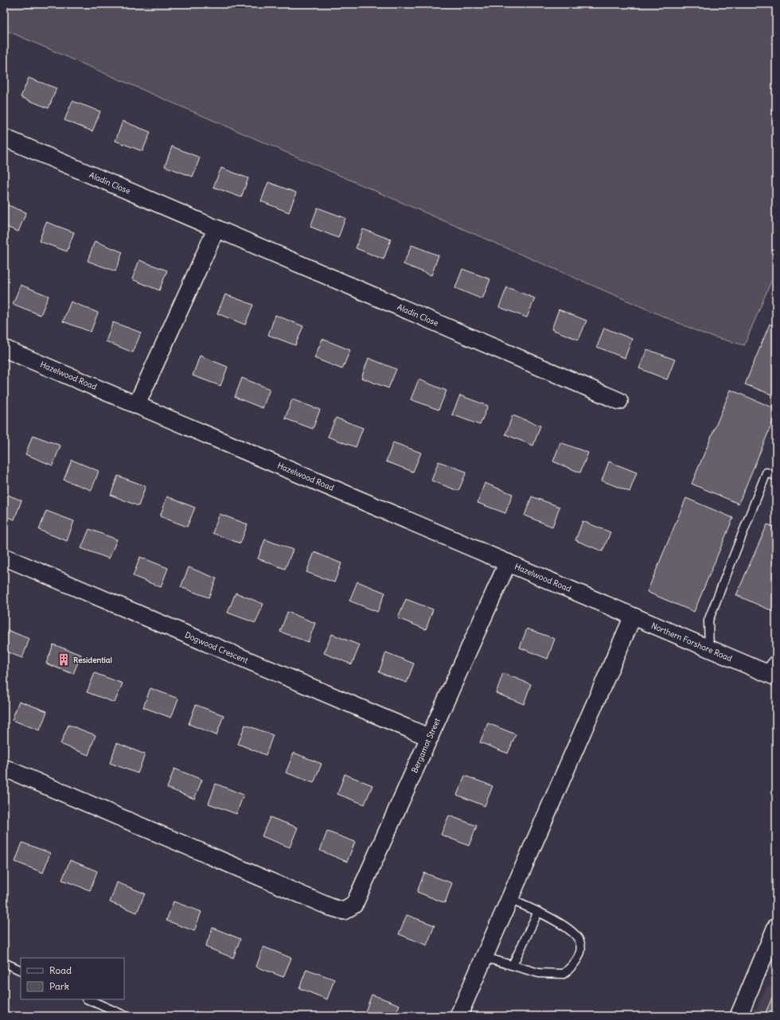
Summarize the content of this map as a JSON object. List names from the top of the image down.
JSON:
{
  "streets": {
    "street": [
      "Aladin Close",
      "Hazelwood Road",
      "Northern Forshore Road",
      "Dogwood Crescent",
      "Bergamot Street"
    ]
  },
  "crossings": [
    ["Hazelwood Road", "Northern Forshore Road"],
    ["Hazelwood Road", "Bergamot Street"],
    ["Dogwood Crescent", "Bergamot Street"]
  ],
  "places": {
    "building": ["Residential"]
  },
  "legend": ["Road", "Park"]
}
